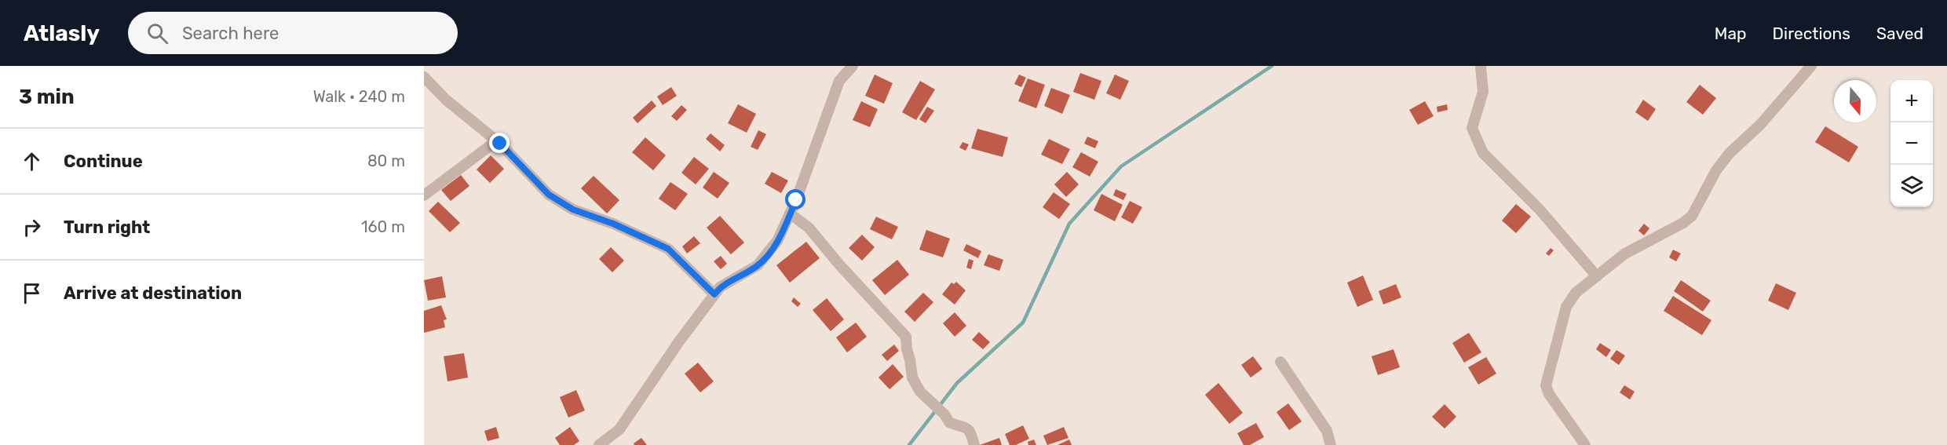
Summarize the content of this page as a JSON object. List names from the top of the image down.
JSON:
{
  "north": "bottom",
  "page": {
    "header": "Atlasly",
    "search": "Search here",
    "nav": ["Map", "Directions", "Saved"],
    "heading": ["3 min", "Walk · 240 m"],
    "map_buttons": ["+", "−"],
    "list": [
      ["Continue", "80 m"],
      ["Turn right", "160 m"],
      "Arrive at destination"
    ]
  }
}
